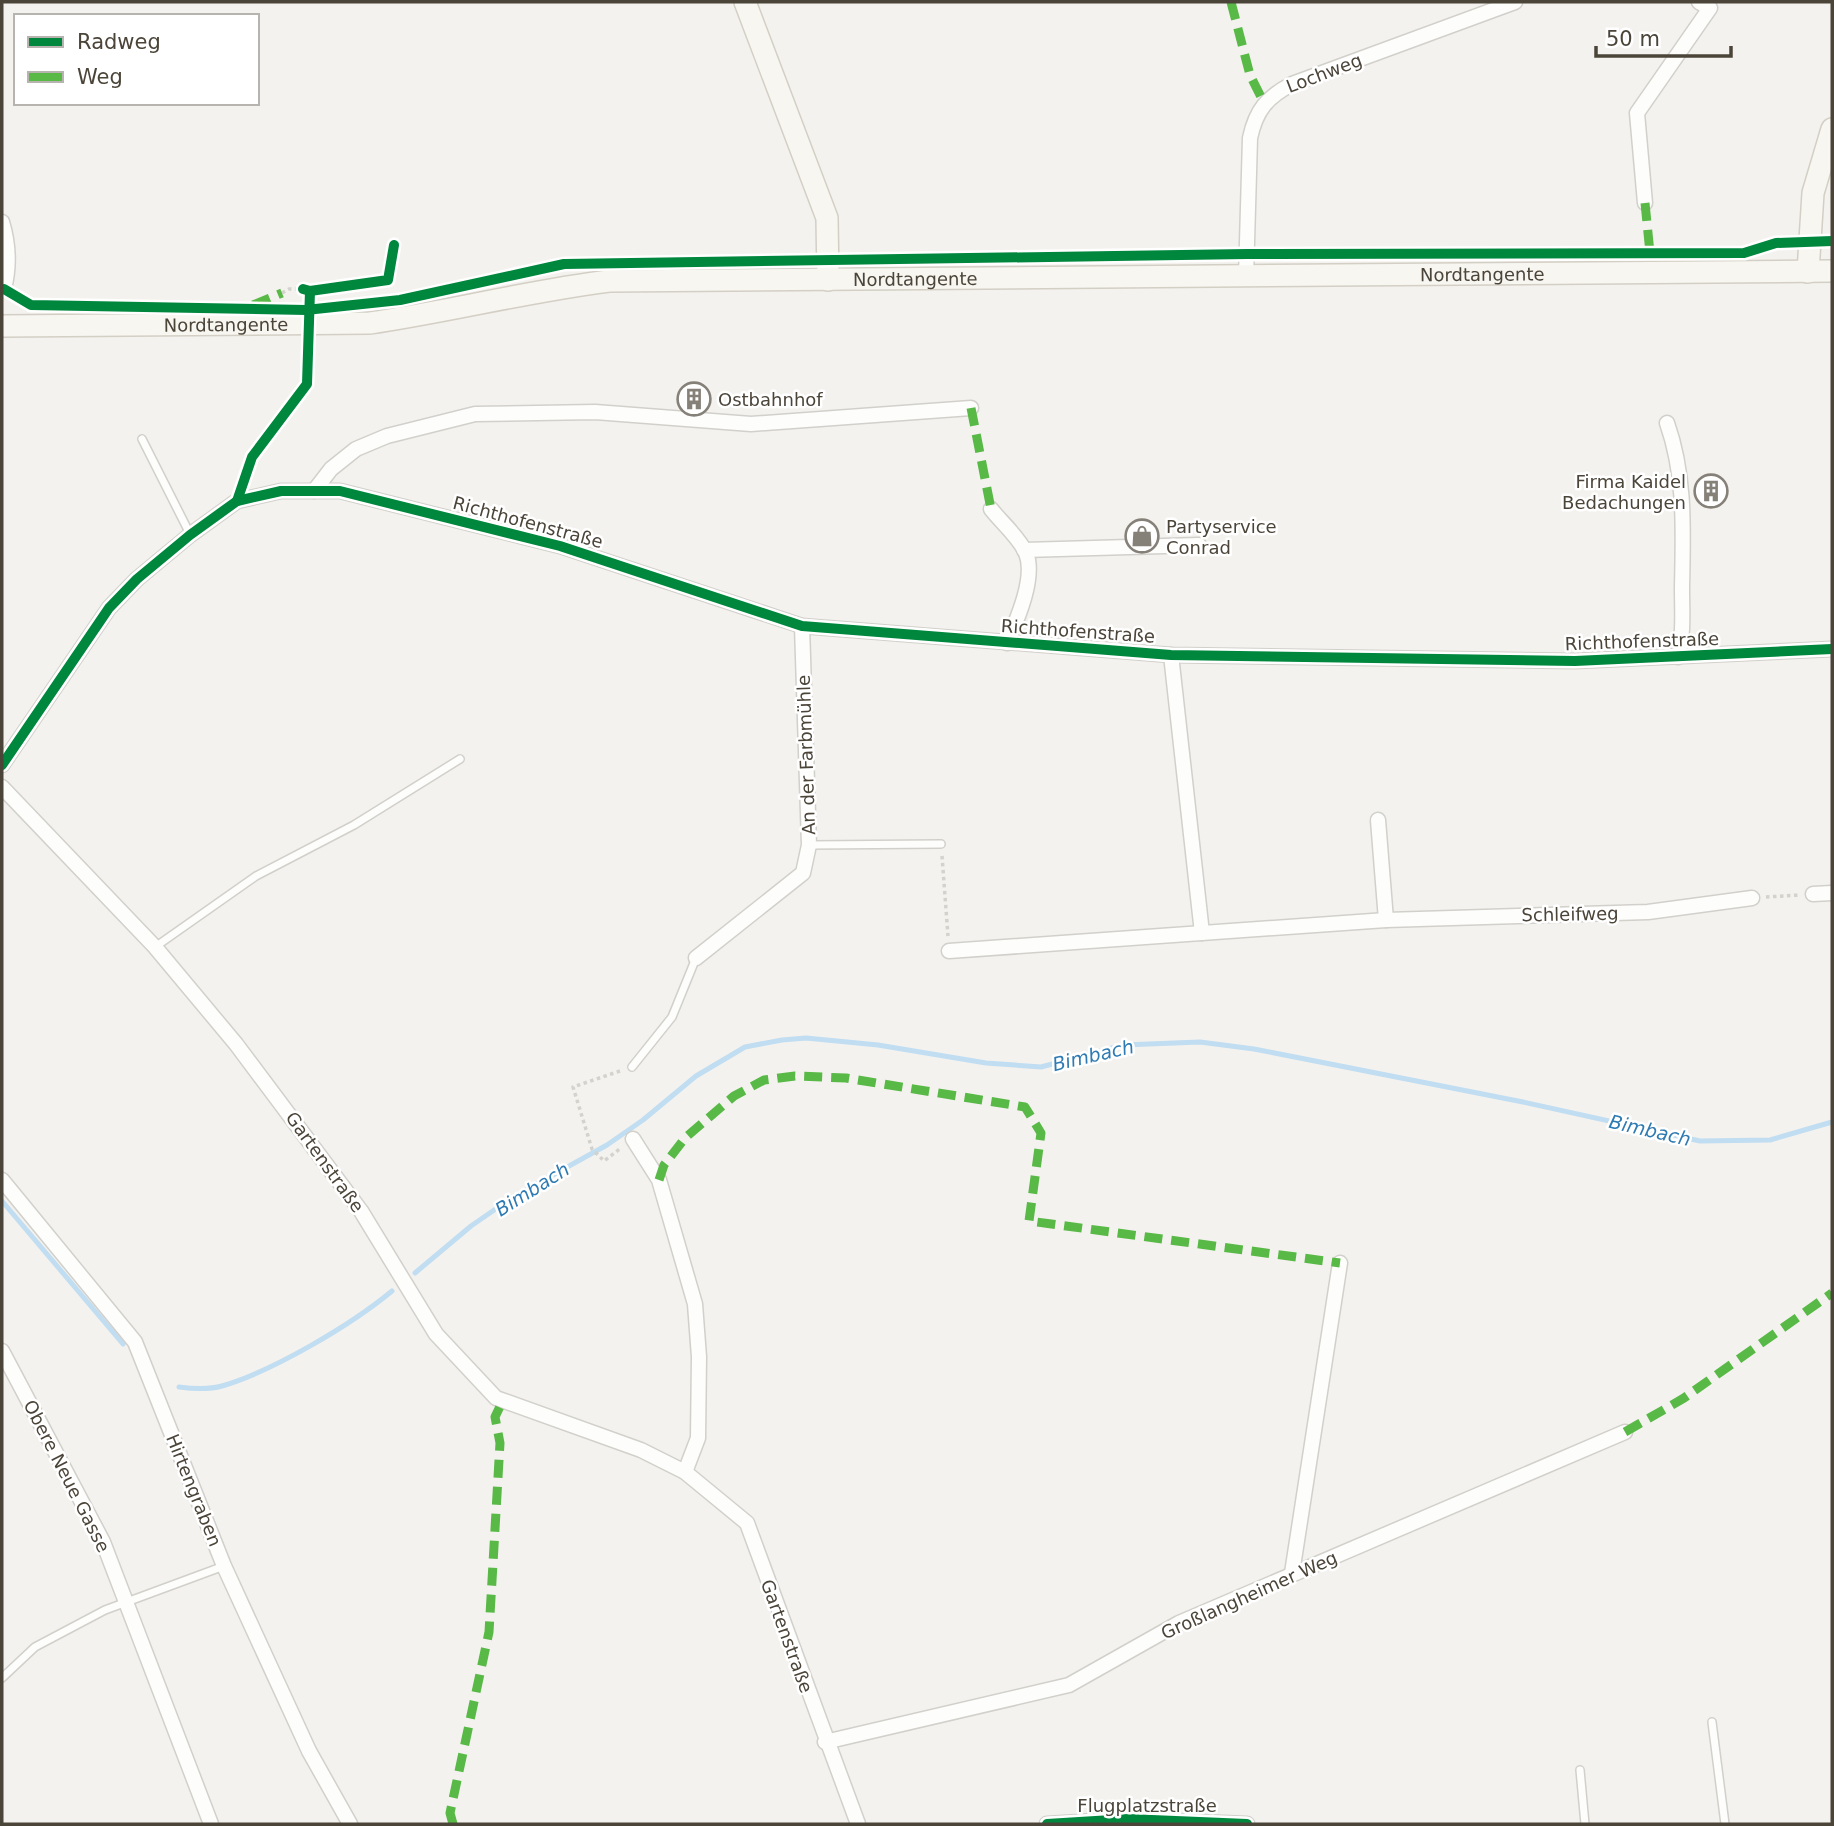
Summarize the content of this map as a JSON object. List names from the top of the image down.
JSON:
{
  "streets": {
    "main road": ["Nordtangente"],
    "street": [
      "Lochweg",
      "Richthofenstraße",
      "An der Farbmühle",
      "Schleifweg",
      "Gartenstraße",
      "Obere Neue Gasse",
      "Hirtengraben",
      "Großlangheimer Weg",
      "Flugplatzstraße"
    ]
  },
  "crossings": [
    ["Lochweg", "Nordtangente"],
    ["Richthofenstraße", "An der Farbmühle"],
    ["Gartenstraße", "Großlangheimer Weg"]
  ],
  "water": ["Bimbach"],
  "places": {
    "building": ["Ostbahnhof", "Firma Kaidel Bedachungen"],
    "shop": ["Partyservice Conrad"]
  },
  "legend": ["Radweg", "Weg"],
  "scale_bar": "50 m"
}
